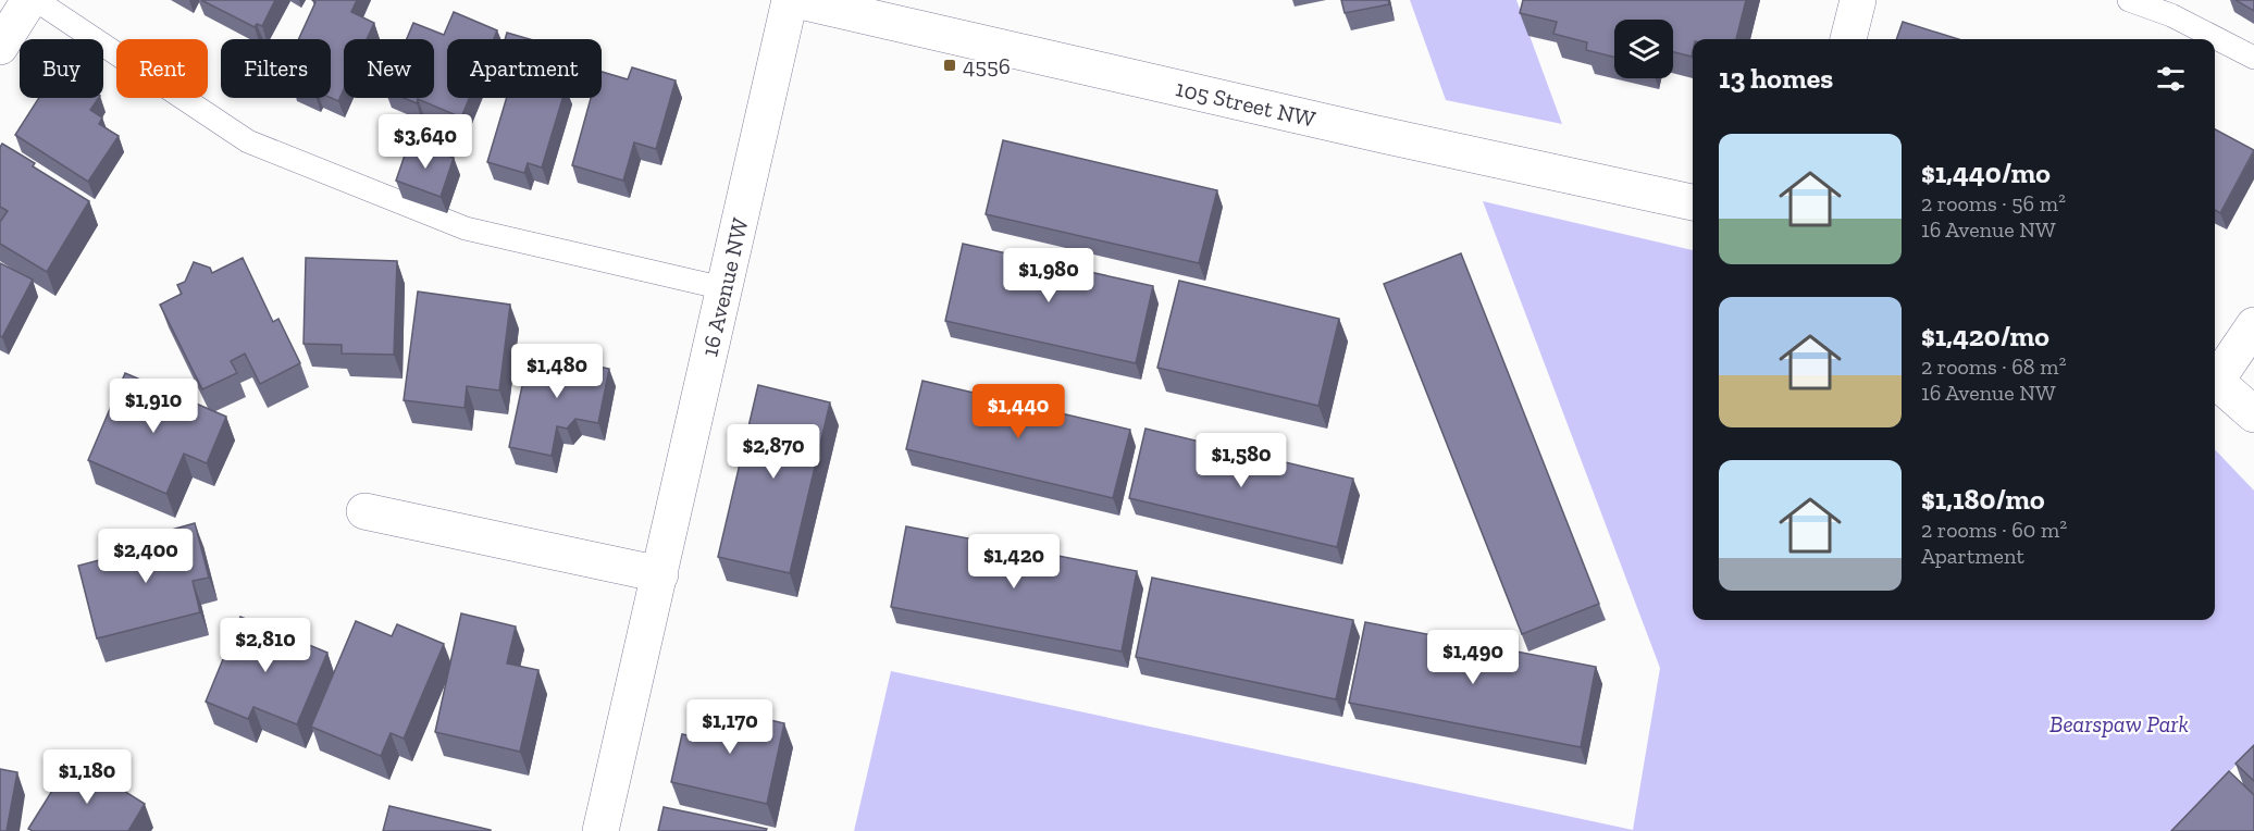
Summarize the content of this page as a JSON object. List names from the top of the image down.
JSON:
{
  "streets": {
    "street": ["105 Street NW", "16 Avenue NW"]
  },
  "parks": ["Bearspaw Park"],
  "places": {
    "transit": ["4556"]
  },
  "page": {
    "chip": [
      "Buy",
      "Rent",
      "Filters",
      "New",
      "Apartment"
    ],
    "heading": "13 homes",
    "price": [
      "$3,640",
      "$1,980",
      "$1,480",
      "$1,910",
      "$1,440",
      "$2,870",
      "$1,580",
      "$2,400",
      "$1,420",
      "$2,810",
      "$1,490",
      "$1,170",
      "$1,180"
    ],
    "list": [
      {
        "name": "$1,440/mo",
        "note": "2 rooms · 56 m² · 16 Avenue NW"
      },
      {
        "name": "$1,420/mo",
        "note": "2 rooms · 68 m² · 16 Avenue NW"
      },
      {
        "name": "$1,180/mo",
        "note": "2 rooms · 60 m² · Apartment"
      }
    ]
  }
}
